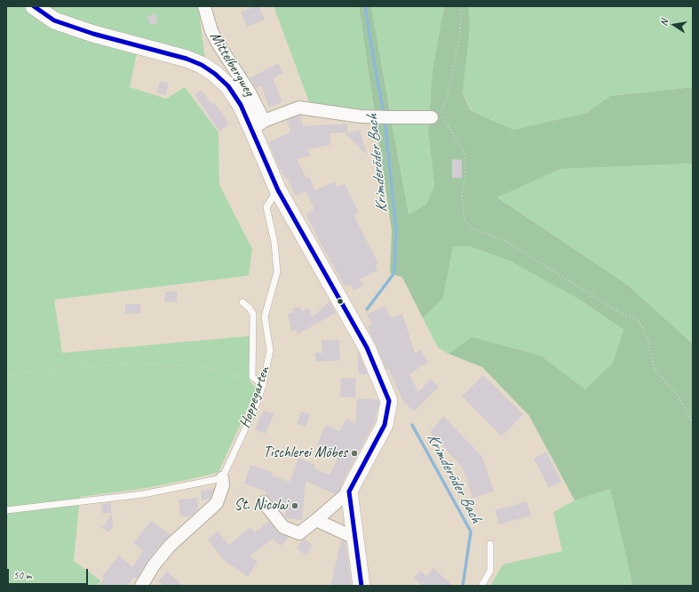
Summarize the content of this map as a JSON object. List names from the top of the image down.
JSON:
{
  "streets": {
    "street": ["Mittelbergweg", "Hoppegarten"]
  },
  "water": ["Krimderöder Bach"],
  "places": ["Tischlerei Möbes", "St. Nicolai"],
  "scale_bar": "50 m",
  "north": "left"
}
